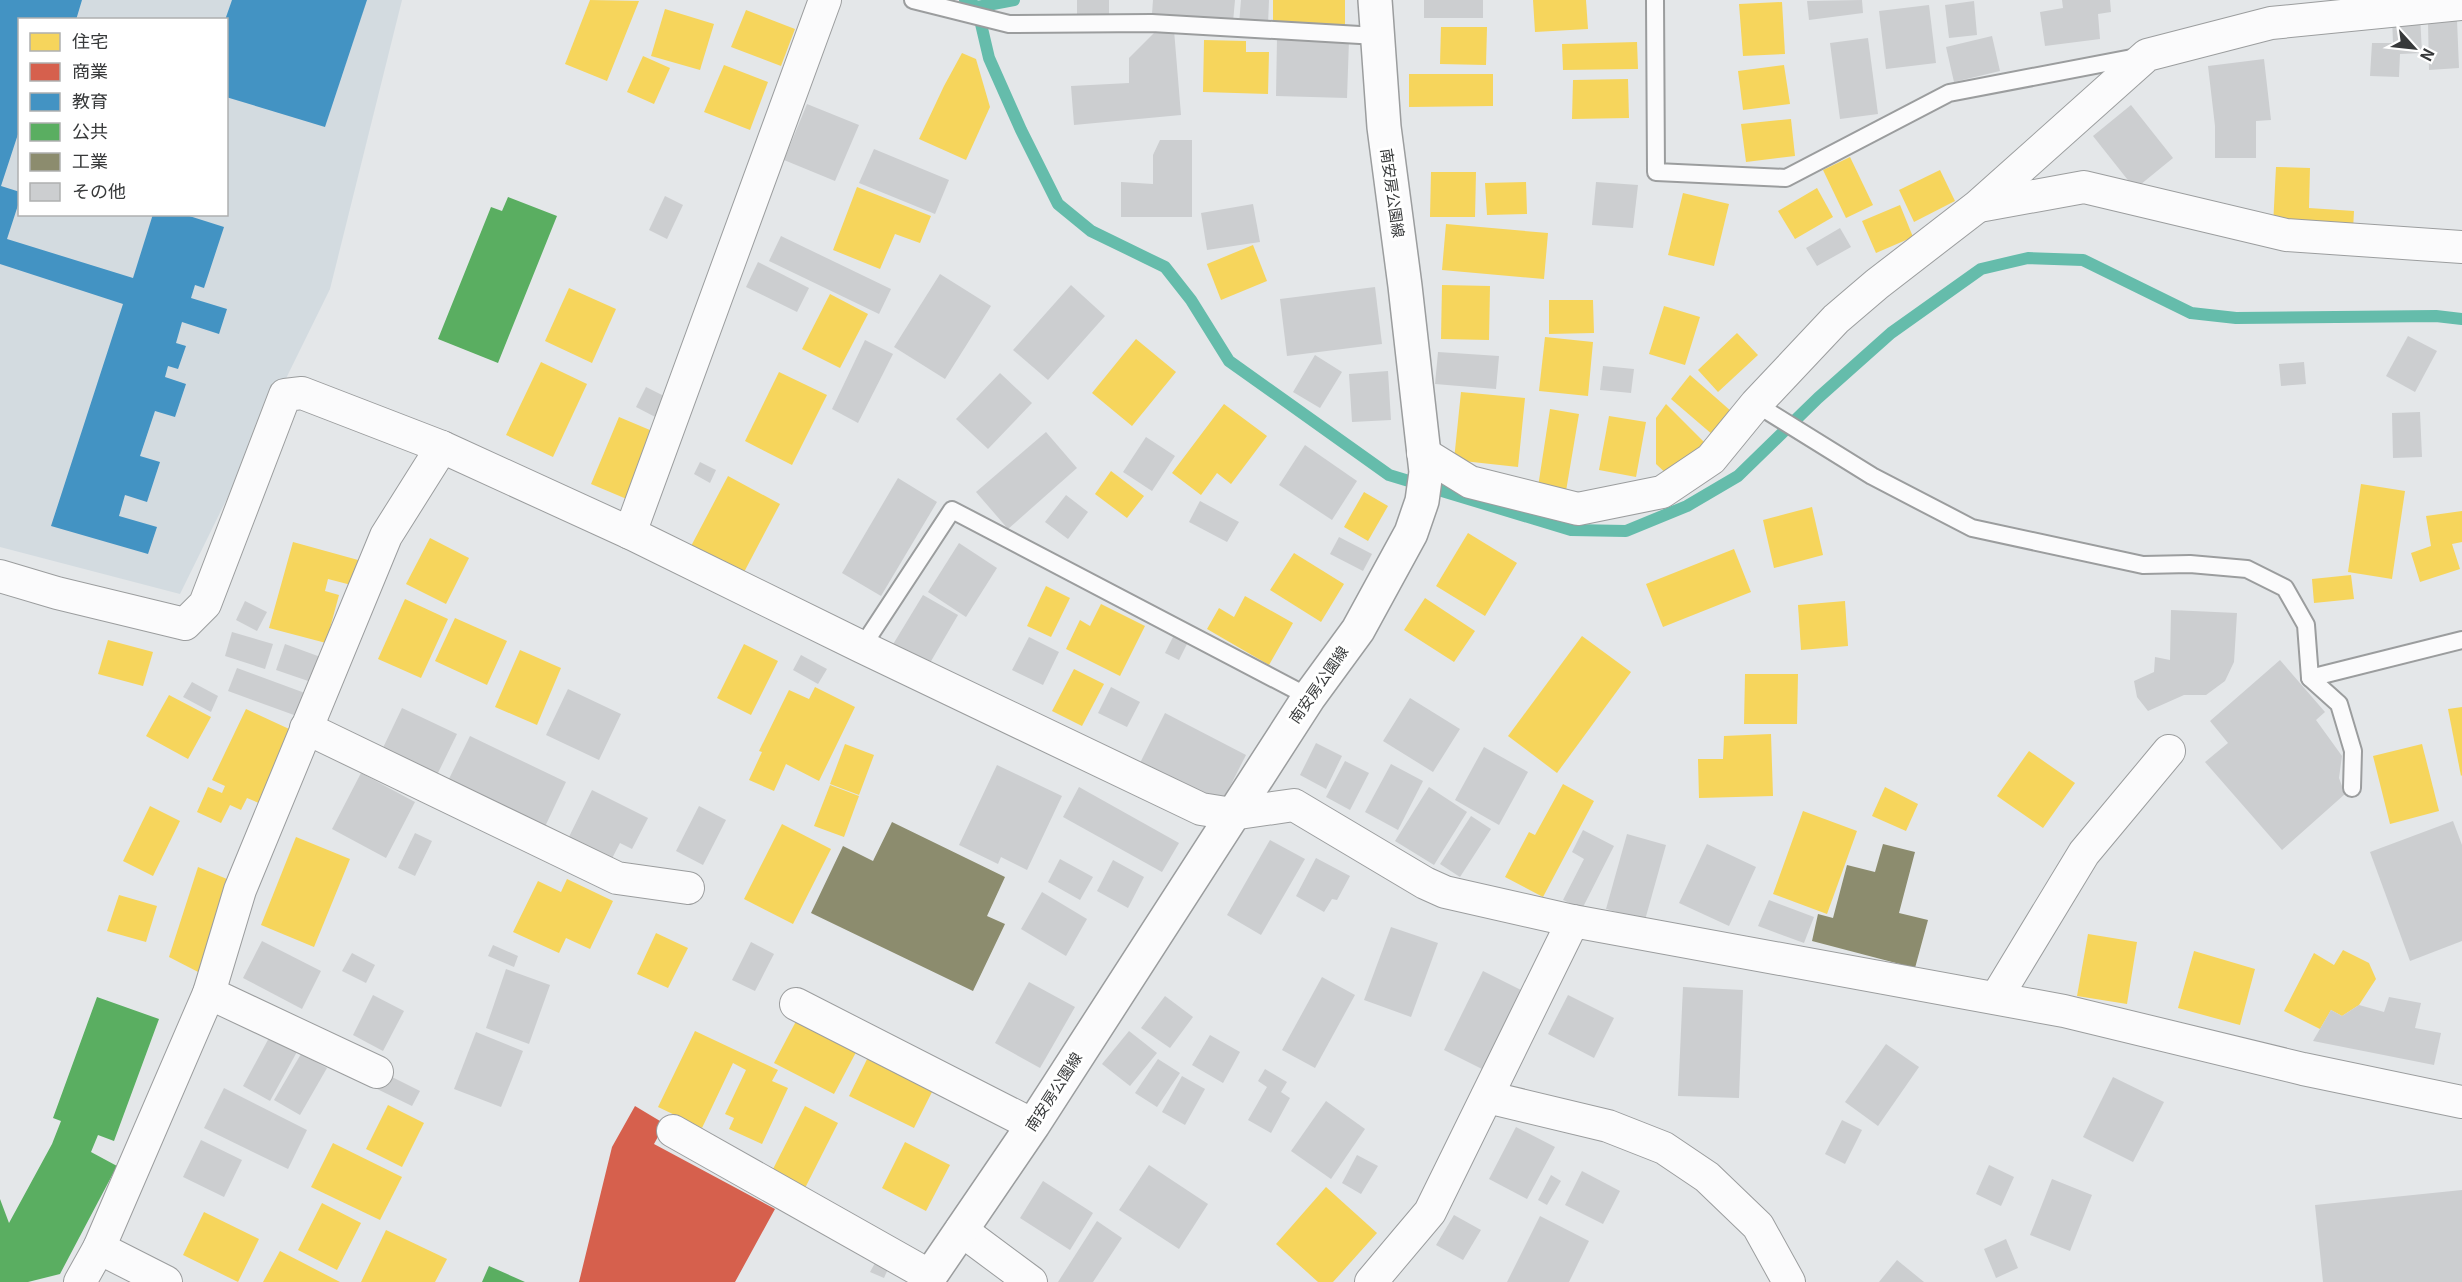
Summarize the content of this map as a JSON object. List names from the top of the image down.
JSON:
{
  "streets": {
    "main road": ["南安房公園線"]
  },
  "legend": [
    "住宅",
    "商業",
    "教育",
    "公共",
    "工業",
    "その他"
  ],
  "north": "bottom right"
}
